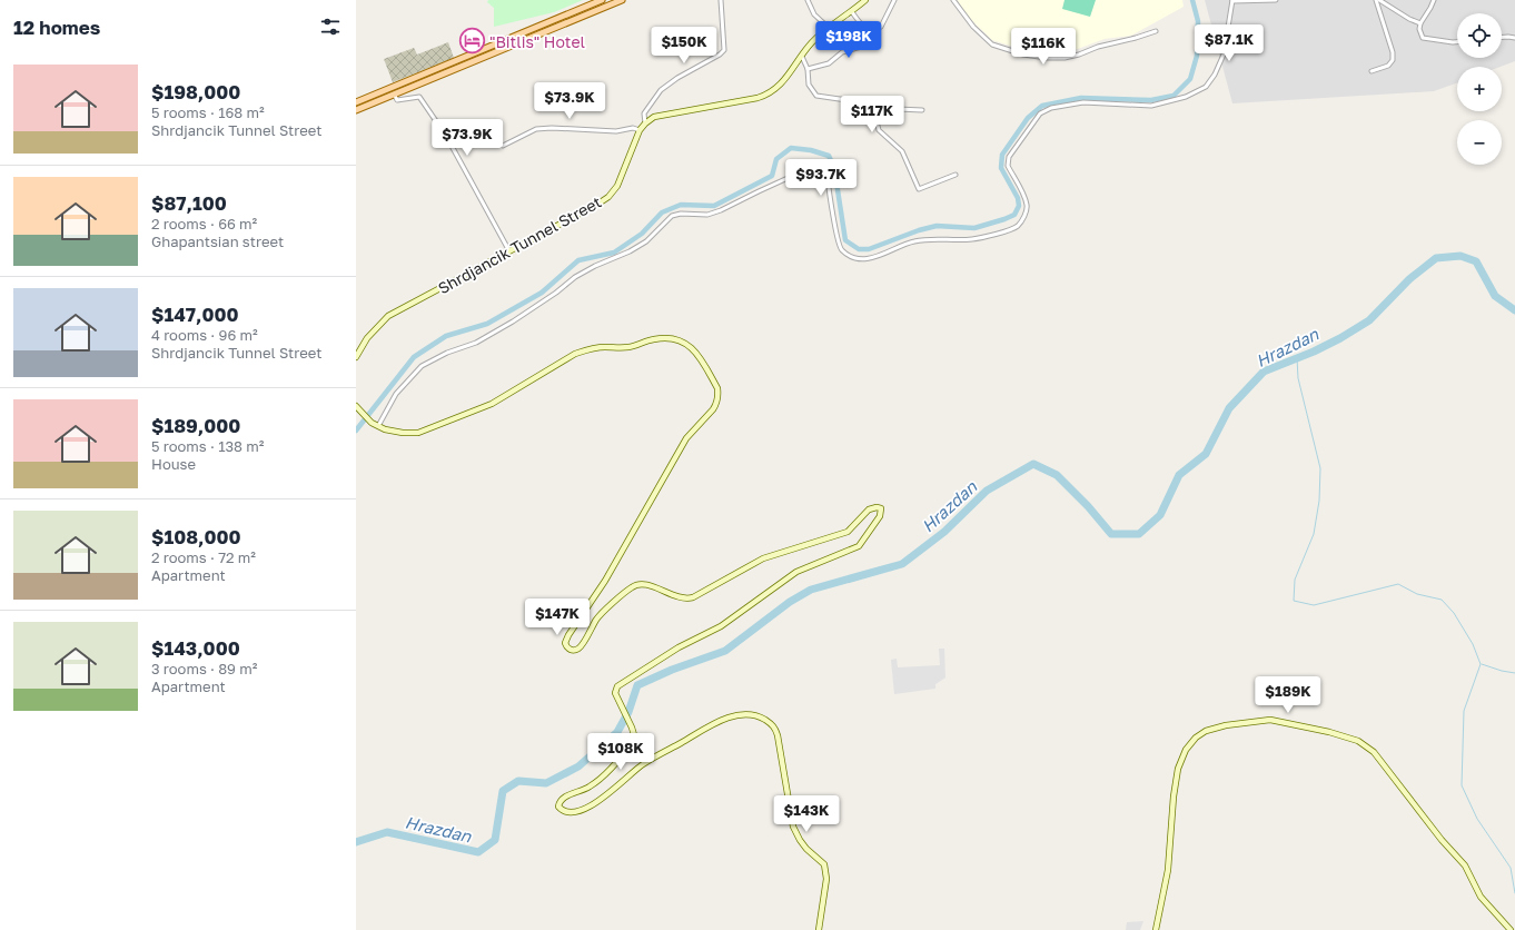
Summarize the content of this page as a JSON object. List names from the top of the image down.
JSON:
{
  "streets": {
    "street": ["Shrdjancik Tunnel Street"]
  },
  "water": ["Hrazdan"],
  "places": {
    "hotel": ["\"Bitlis\" Hotel"]
  },
  "page": {
    "heading": "12 homes",
    "map_buttons": ["+", "−"],
    "price": [
      "$198K",
      "$87.1K",
      "$150K",
      "$116K",
      "$73.9K",
      "$117K",
      "$73.9K",
      "$93.7K",
      "$147K",
      "$189K",
      "$108K",
      "$143K"
    ],
    "list": [
      {
        "name": "$198,000",
        "note": "5 rooms · 168 m² · Shrdjancik Tunnel Street"
      },
      {
        "name": "$87,100",
        "note": "2 rooms · 66 m² · Ghapantsian street"
      },
      {
        "name": "$147,000",
        "note": "4 rooms · 96 m² · Shrdjancik Tunnel Street"
      },
      {
        "name": "$189,000",
        "note": "5 rooms · 138 m² · House"
      },
      {
        "name": "$108,000",
        "note": "2 rooms · 72 m² · Apartment"
      },
      {
        "name": "$143,000",
        "note": "3 rooms · 89 m² · Apartment"
      }
    ]
  }
}
